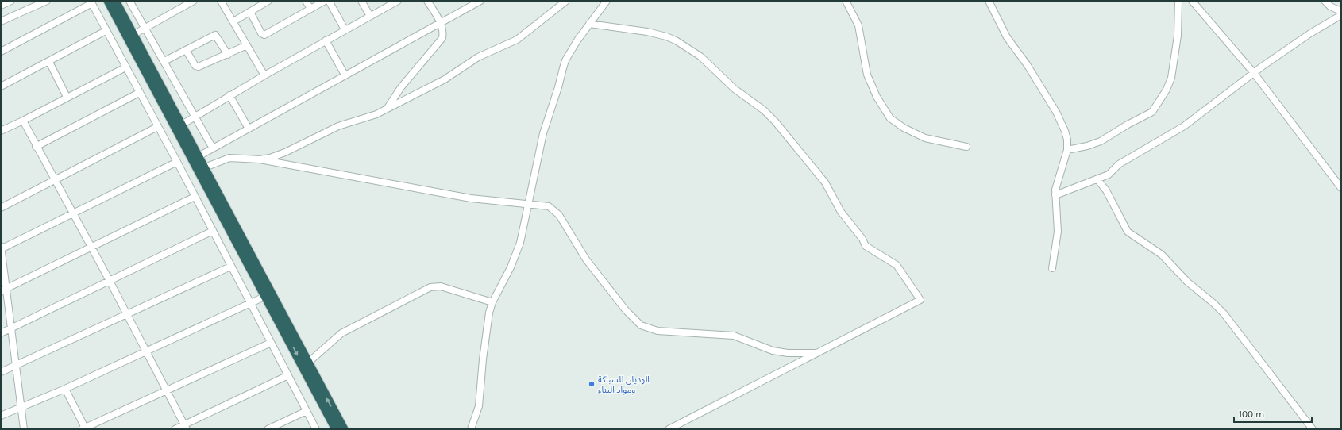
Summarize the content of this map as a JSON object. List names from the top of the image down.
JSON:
{
  "places": ["الوديان للسباكة ومواد البناء"],
  "scale_bar": "100 m"
}
